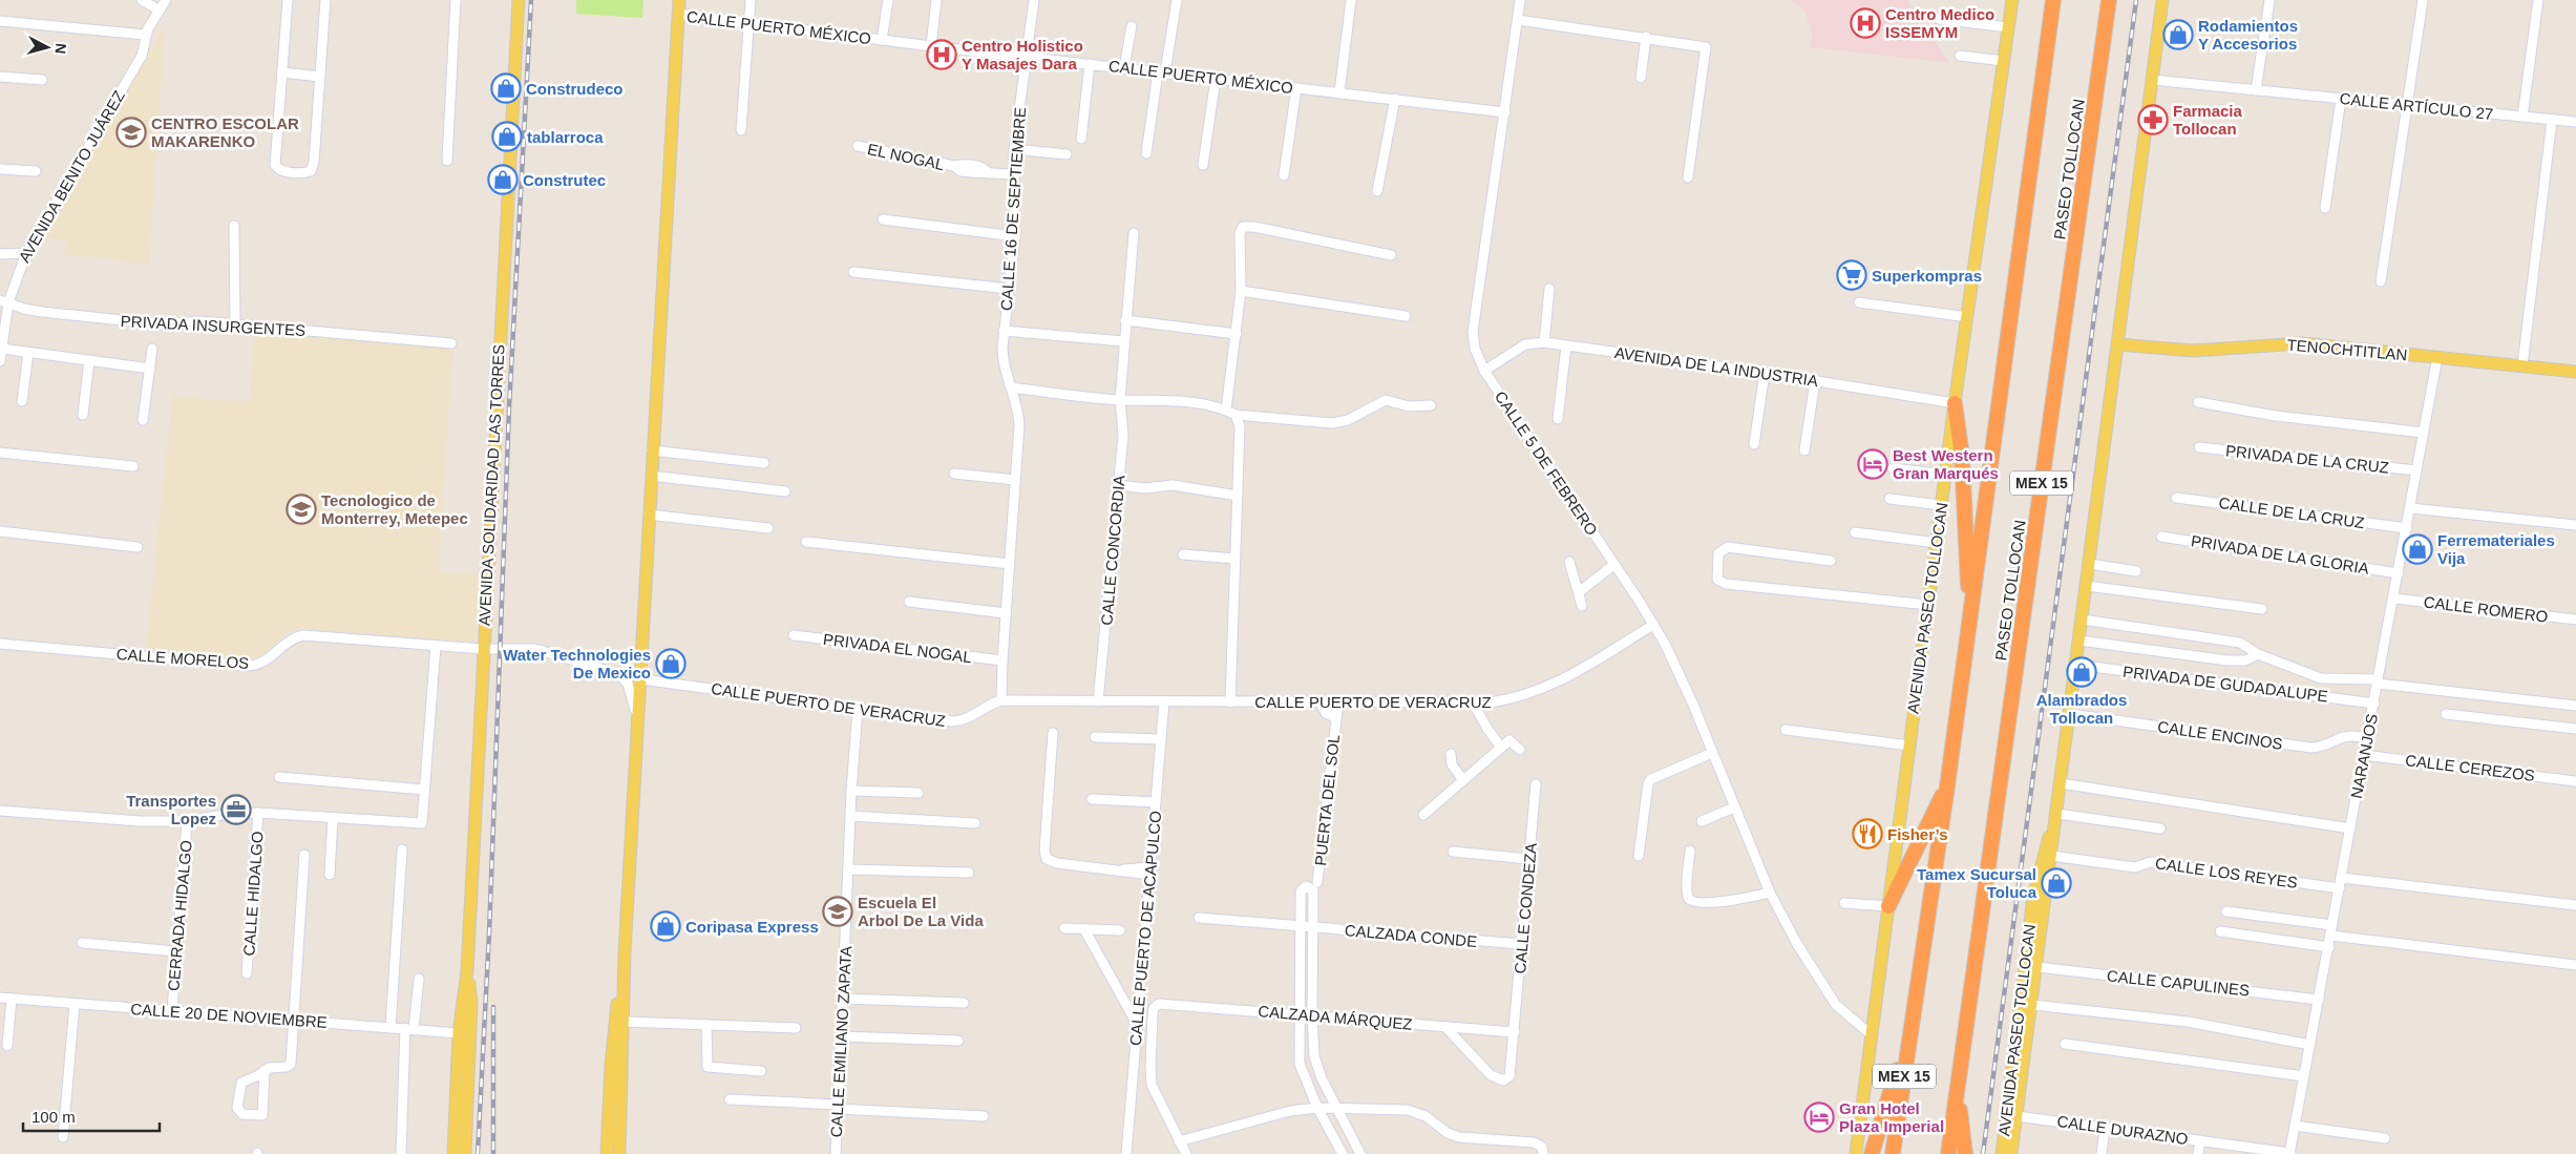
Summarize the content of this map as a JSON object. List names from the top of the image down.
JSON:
{
  "streets": {
    "highway": ["PASEO TOLLOCAN", "MEX 15"],
    "main road": ["TENOCHTITLAN", "AVENIDA SOLIDARIDAD LAS TORRES", "AVENIDA PASEO TOLLOCAN"],
    "street": [
      "CALLE PUERTO MÉXICO",
      "CALLE ARTÍCULO 27",
      "EL NOGAL",
      "AVENIDA BENITO JUÁREZ",
      "CALLE 16 DE SEPTIEMBRE",
      "PRIVADA INSURGENTES",
      "AVENIDA DE LA INDUSTRIA",
      "PRIVADA DE LA CRUZ",
      "CALLE 5 DE FEBRERO",
      "CALLE DE LA CRUZ",
      "CALLE CONCORDIA",
      "PRIVADA DE LA GLORIA",
      "CALLE ROMERO",
      "PRIVADA EL NOGAL",
      "CALLE MORELOS",
      "PRIVADA DE GUDADALUPE",
      "CALLE PUERTO DE VERACRUZ",
      "CALLE ENCINOS",
      "NARANJOS",
      "CALLE CEREZOS",
      "PUERTA DEL SOL",
      "CALLE LOS REYES",
      "CALLE HIDALGO",
      "CALLE CONDEZA",
      "CERRADA HIDALGO",
      "CALLE PUERTO DE ACAPULCO",
      "CALZADA CONDE",
      "CALLE CAPULINES",
      "CALLE 20 DE NOVIEMBRE",
      "CALZADA MÁRQUEZ",
      "CALLE EMILIANO ZAPATA",
      "CALLE DURAZNO"
    ]
  },
  "crossings": [
    ["CALLE PUERTO MÉXICO", "CALLE 16 DE SEPTIEMBRE"],
    ["CALLE PUERTO MÉXICO", "CALLE 5 DE FEBRERO"],
    ["CALLE ARTÍCULO 27", "AVENIDA PASEO TOLLOCAN"],
    ["EL NOGAL", "CALLE 16 DE SEPTIEMBRE"],
    ["AVENIDA BENITO JUÁREZ", "PRIVADA INSURGENTES"],
    ["CALLE 16 DE SEPTIEMBRE", "PRIVADA EL NOGAL"],
    ["CALLE 16 DE SEPTIEMBRE", "CALLE PUERTO DE VERACRUZ"],
    ["TENOCHTITLAN", "AVENIDA PASEO TOLLOCAN"],
    ["TENOCHTITLAN", "NARANJOS"],
    ["AVENIDA DE LA INDUSTRIA", "CALLE 5 DE FEBRERO"],
    ["AVENIDA DE LA INDUSTRIA", "AVENIDA PASEO TOLLOCAN"],
    ["PRIVADA DE LA CRUZ", "NARANJOS"],
    ["CALLE 5 DE FEBRERO", "AVENIDA PASEO TOLLOCAN"],
    ["CALLE 5 DE FEBRERO", "CALLE PUERTO DE VERACRUZ"],
    ["AVENIDA SOLIDARIDAD LAS TORRES", "CALLE MORELOS"],
    ["AVENIDA SOLIDARIDAD LAS TORRES", "CALLE 20 DE NOVIEMBRE"],
    ["CALLE DE LA CRUZ", "NARANJOS"],
    ["CALLE CONCORDIA", "CALLE PUERTO DE VERACRUZ"],
    ["PRIVADA DE LA GLORIA", "NARANJOS"],
    ["AVENIDA PASEO TOLLOCAN", "PRIVADA DE GUDADALUPE"],
    ["AVENIDA PASEO TOLLOCAN", "CALLE ENCINOS"],
    ["AVENIDA PASEO TOLLOCAN", "CALLE LOS REYES"],
    ["AVENIDA PASEO TOLLOCAN", "CALLE CAPULINES"],
    ["AVENIDA PASEO TOLLOCAN", "CALLE DURAZNO"],
    ["CALLE ROMERO", "NARANJOS"],
    ["PRIVADA DE GUDADALUPE", "NARANJOS"],
    ["CALLE PUERTO DE VERACRUZ", "PUERTA DEL SOL"],
    ["CALLE PUERTO DE VERACRUZ", "CALLE PUERTO DE ACAPULCO"],
    ["CALLE PUERTO DE VERACRUZ", "CALLE EMILIANO ZAPATA"],
    ["CALLE ENCINOS", "NARANJOS"],
    ["NARANJOS", "CALLE CEREZOS"],
    ["NARANJOS", "CALLE LOS REYES"],
    ["NARANJOS", "CALLE CAPULINES"],
    ["NARANJOS", "CALLE DURAZNO"],
    ["CALLE CONDEZA", "CALZADA CONDE"],
    ["CALLE CONDEZA", "CALZADA MÁRQUEZ"],
    ["CERRADA HIDALGO", "CALLE 20 DE NOVIEMBRE"]
  ],
  "places": {
    "hospital": ["Centro Medico ISSEMYM", "Centro Holistico Y Masajes Dara"],
    "shop": [
      "Rodamientos Y Accesorios",
      "Construdeco",
      "tablarroca",
      "Construtec",
      "Ferremateriales Vija",
      "Water Technologies De Mexico",
      "Alambrados Tollocan",
      "Tamex Sucursal Toluca",
      "Coripasa Express"
    ],
    "pharmacy": ["Farmacia Tollocan"],
    "school or university": ["CENTRO ESCOLAR MAKARENKO", "Tecnologico de Monterrey, Metepec", "Escuela El Arbol De La Vida"],
    "supermarket": ["Superkompras"],
    "hotel": ["Best Western Gran Marqués", "Gran Hotel Plaza Imperial"],
    "office": ["Transportes Lopez"],
    "restaurant": ["Fisher’s"]
  },
  "scale_bar": "100 m",
  "north": "right"
}
